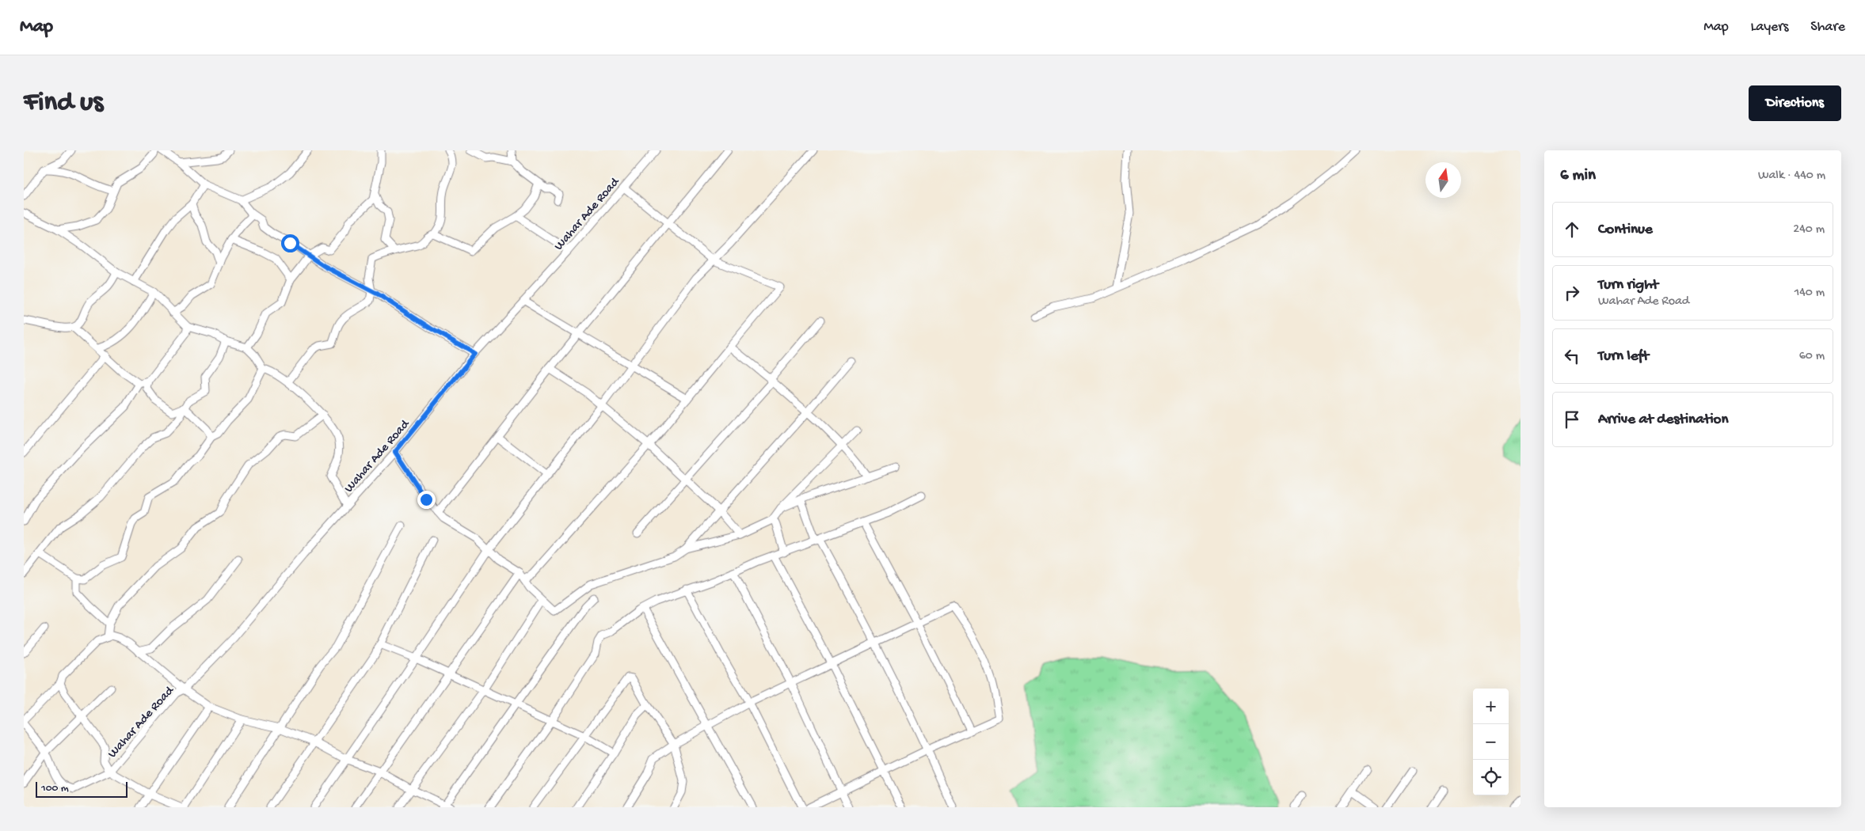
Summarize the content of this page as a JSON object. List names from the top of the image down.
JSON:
{
  "streets": {
    "street": ["Wahar Ade Road"]
  },
  "scale_bar": "100 m",
  "north": "top",
  "page": {
    "header": "Map",
    "nav": ["Map", "Layers", "Share"],
    "buttons": "Directions",
    "title": "Find us",
    "heading": ["6 min", "Walk · 440 m"],
    "list": [
      ["Continue", "240 m"],
      ["Turn right", "Wahar Ade Road", "140 m"],
      ["Turn left", "60 m"],
      "Arrive at destination"
    ],
    "map_buttons": ["+", "−"],
    "scale": "100 m"
  }
}
